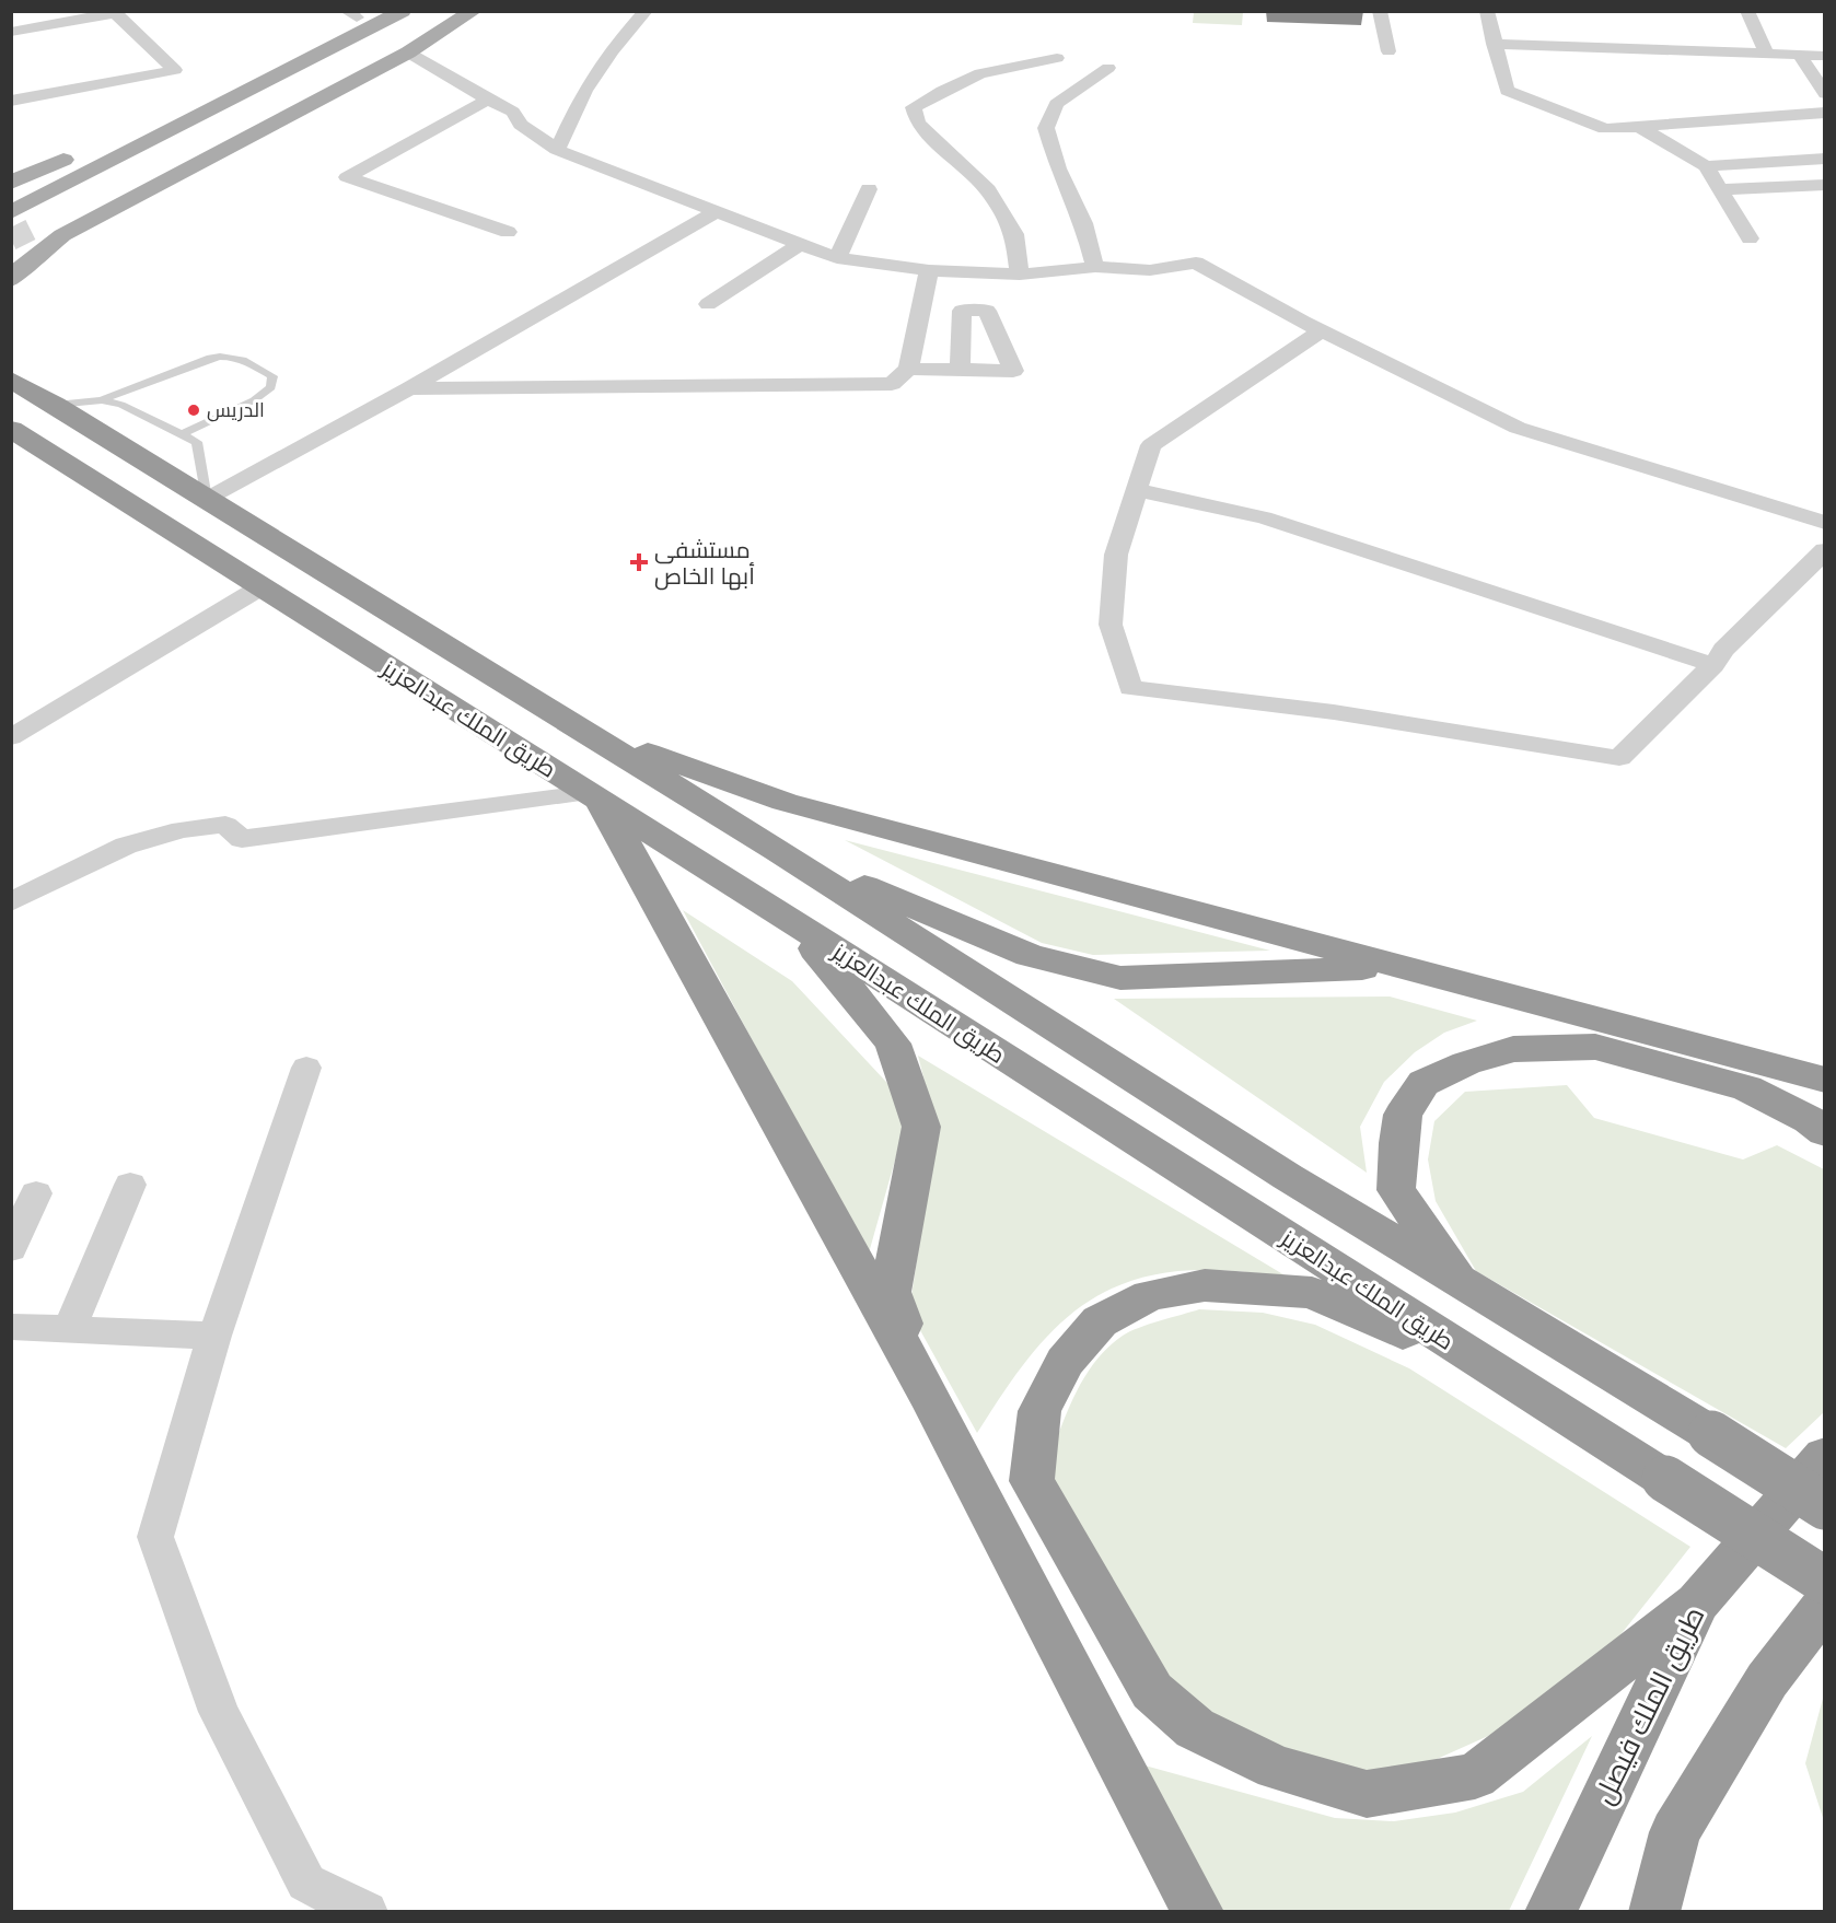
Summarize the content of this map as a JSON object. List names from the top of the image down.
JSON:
{
  "streets": {
    "highway": ["طريق الملك عبدالعزيز", "طريق الملك فيصل"]
  },
  "places": {
    "other": ["الدريس"],
    "health": ["مستشفى أبها الخاص"]
  }
}
